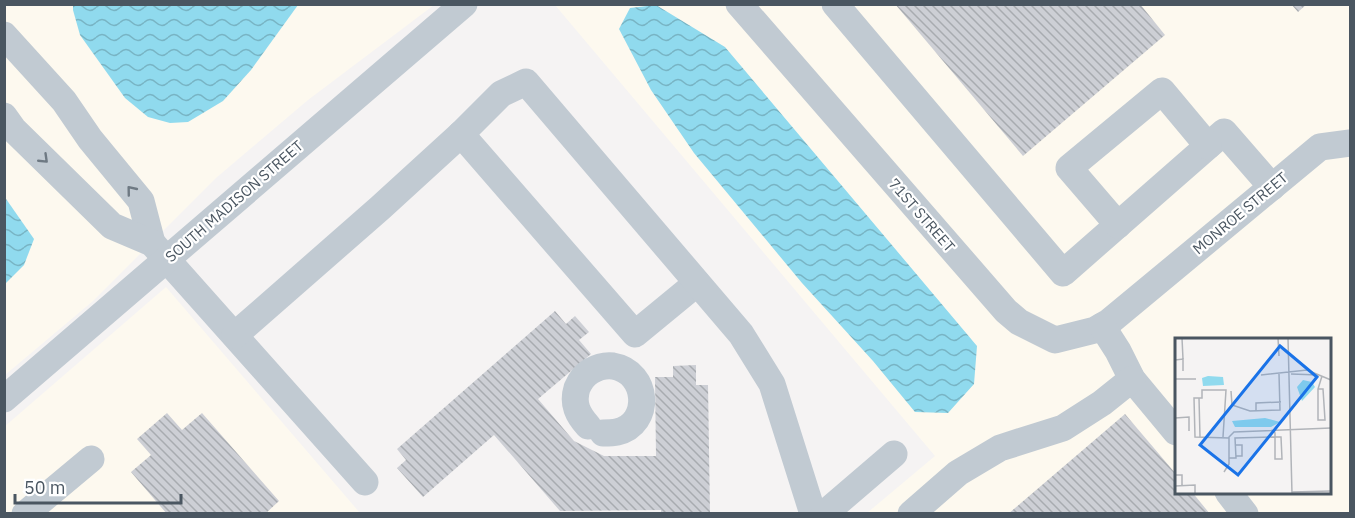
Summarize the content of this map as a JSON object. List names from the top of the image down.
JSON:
{
  "streets": {
    "street": ["SOUTH MADISON STREET", "MONROE STREET", "71ST STREET"]
  },
  "crossings": [
    ["MONROE STREET", "71ST STREET"]
  ],
  "scale_bar": "50 m"
}
